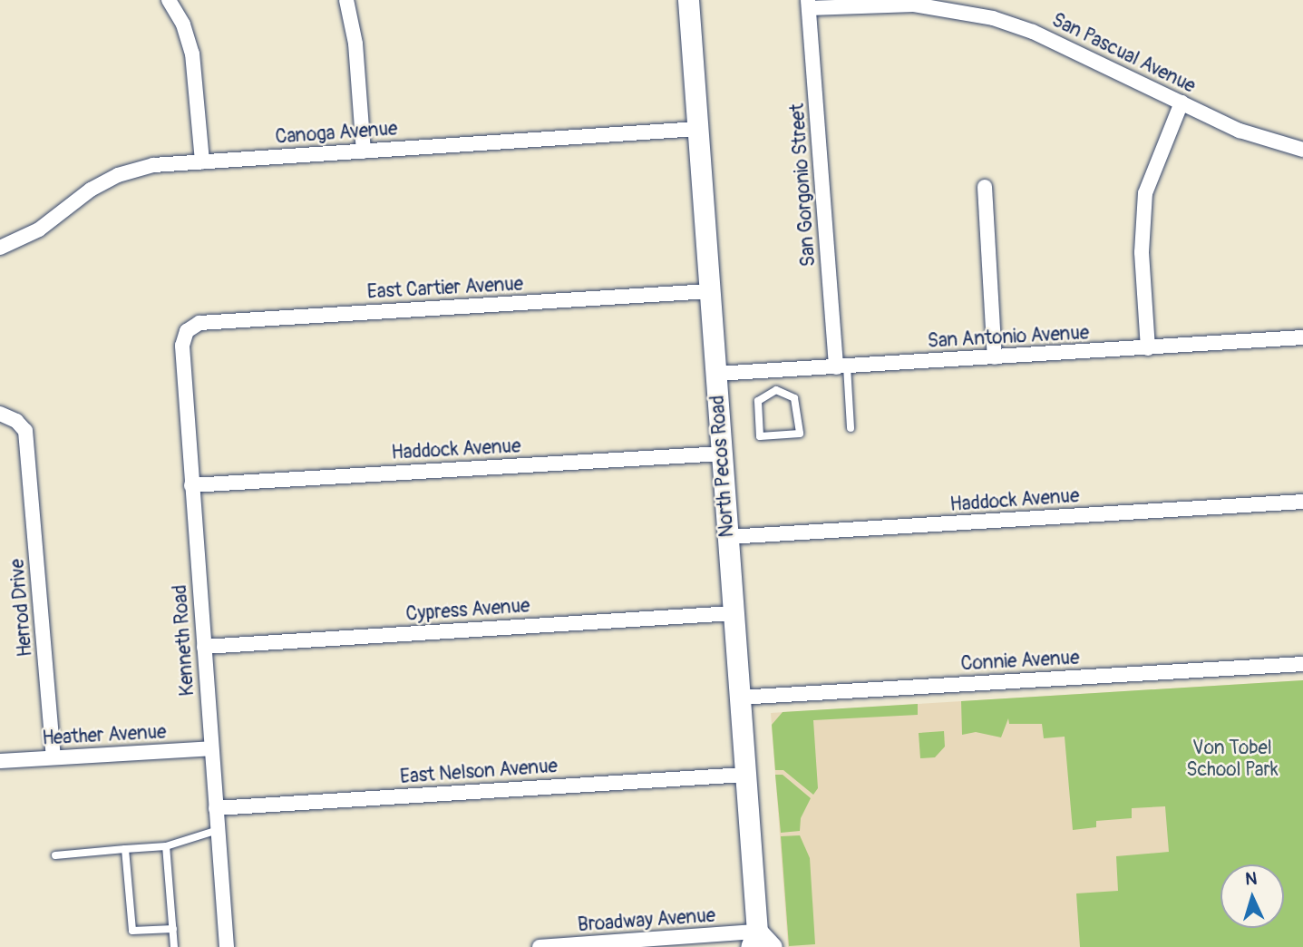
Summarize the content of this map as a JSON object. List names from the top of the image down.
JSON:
{
  "streets": {
    "main road": ["North Pecos Road"],
    "street": [
      "San Pascual Avenue",
      "Canoga Avenue",
      "San Gorgonio Street",
      "East Cartier Avenue",
      "San Antonio Avenue",
      "Haddock Avenue",
      "Herrod Drive",
      "Cypress Avenue",
      "Kenneth Road",
      "Connie Avenue",
      "Heather Avenue",
      "East Nelson Avenue",
      "Broadway Avenue"
    ]
  },
  "crossings": [
    ["San Pascual Avenue", "San Gorgonio Street"],
    ["Canoga Avenue", "North Pecos Road"],
    ["San Gorgonio Street", "San Antonio Avenue"],
    ["East Cartier Avenue", "North Pecos Road"],
    ["East Cartier Avenue", "Kenneth Road"],
    ["San Antonio Avenue", "North Pecos Road"],
    ["Haddock Avenue", "North Pecos Road"],
    ["Haddock Avenue", "Kenneth Road"],
    ["North Pecos Road", "Cypress Avenue"],
    ["North Pecos Road", "Connie Avenue"],
    ["North Pecos Road", "East Nelson Avenue"],
    ["North Pecos Road", "Broadway Avenue"],
    ["Herrod Drive", "Heather Avenue"],
    ["Cypress Avenue", "Kenneth Road"],
    ["Kenneth Road", "Heather Avenue"],
    ["Kenneth Road", "East Nelson Avenue"]
  ],
  "parks": ["Von Tobel School Park"],
  "north": "top"
}
